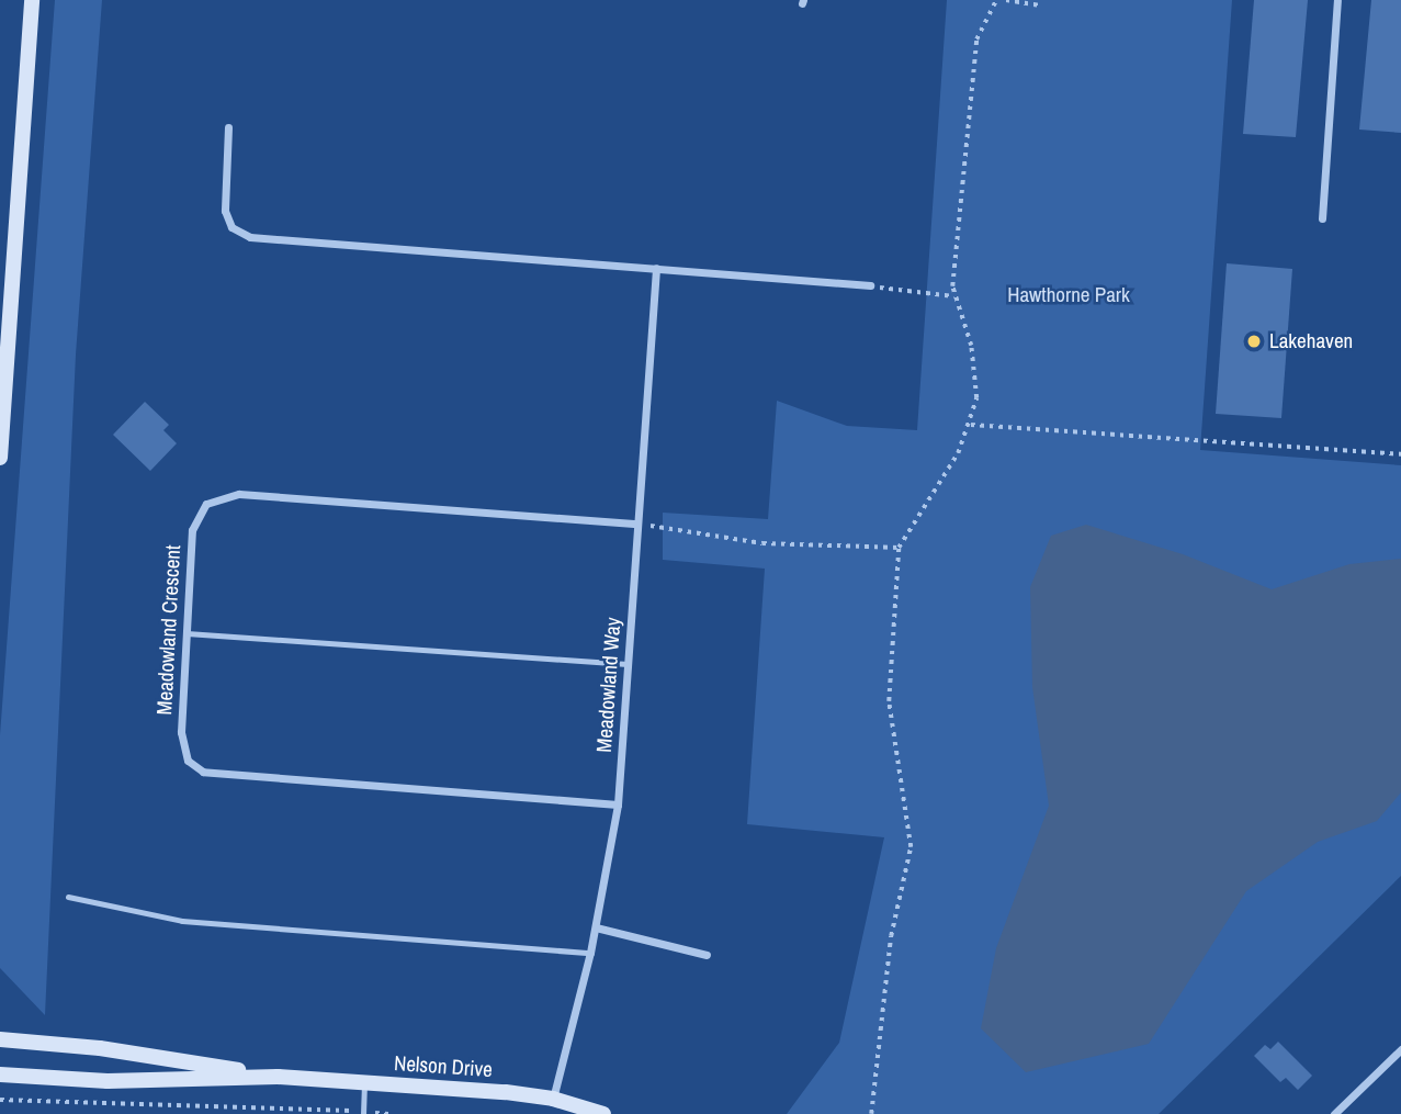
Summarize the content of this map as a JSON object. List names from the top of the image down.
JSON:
{
  "streets": {
    "street": ["Meadowland Crescent", "Meadowland Way", "Nelson Drive"]
  },
  "crossings": [
    ["Meadowland Crescent", "Meadowland Way"],
    ["Meadowland Way", "Nelson Drive"]
  ],
  "parks": ["Hawthorne Park"],
  "places": ["Lakehaven"]
}
